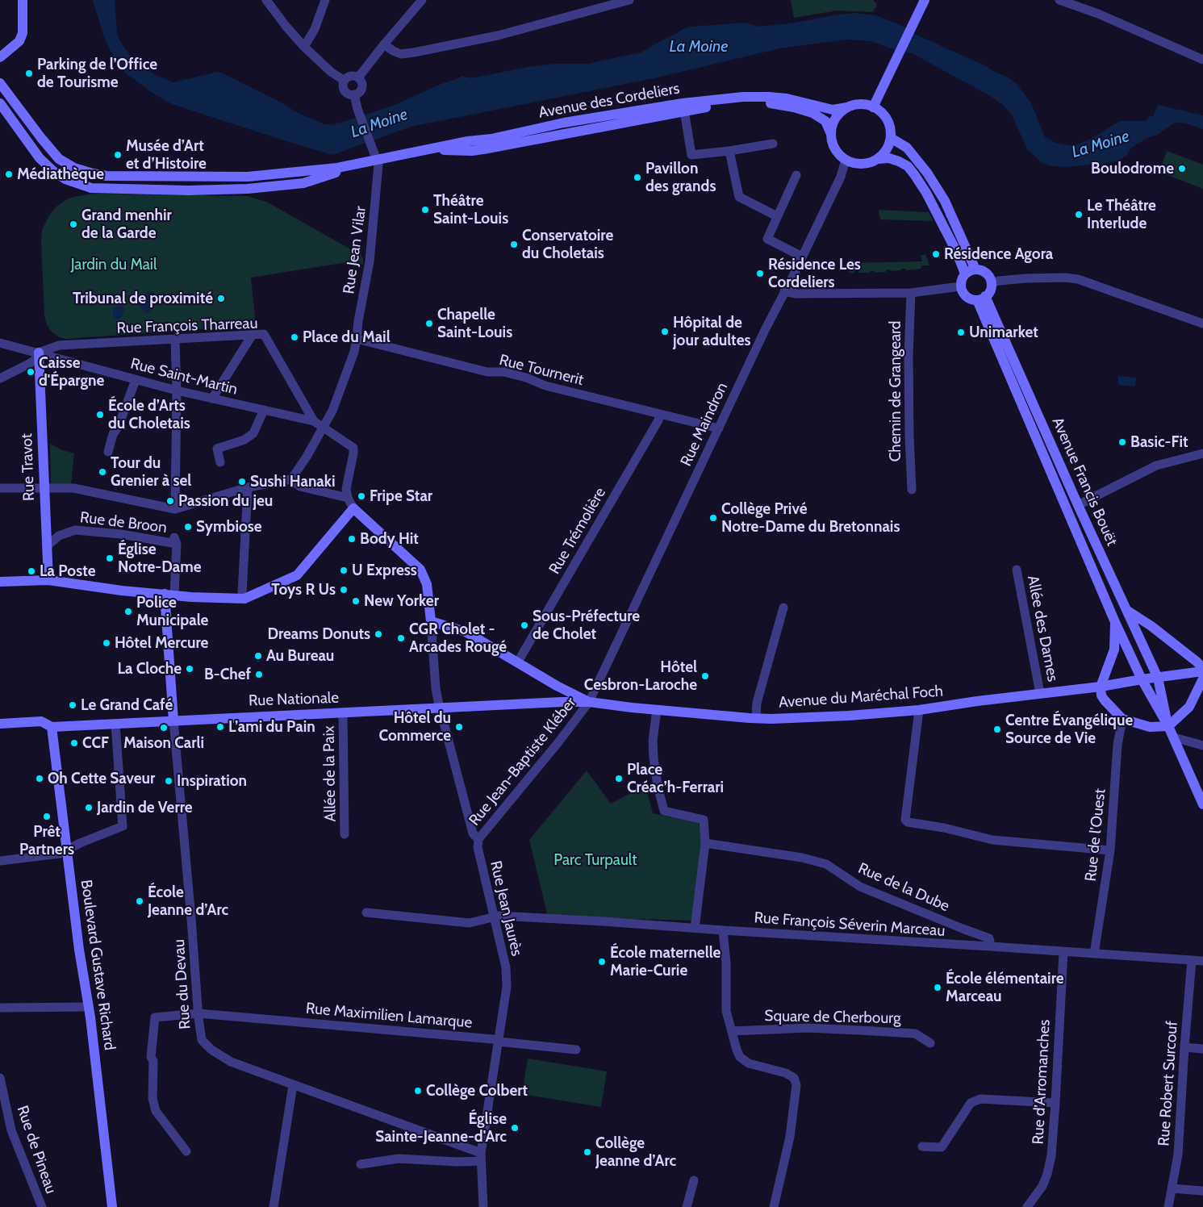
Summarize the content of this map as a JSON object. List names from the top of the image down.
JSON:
{
  "streets": {
    "main road": [
      "Avenue des Cordeliers",
      "Rue Travot",
      "Avenue Francis Bouët",
      "Avenue du Maréchal Foch",
      "Rue Nationale",
      "Boulevard Gustave Richard"
    ],
    "street": [
      "Rue Jean Vilar",
      "Rue François Tharreau",
      "Rue Tournerit",
      "Rue Saint-Martin",
      "Chemin de Grangeard",
      "Rue Maindron",
      "Rue de Broon",
      "Rue Trémolière",
      "Allée des Dames",
      "Rue Jean-Baptiste Kléber",
      "Allée de la Paix",
      "Rue de l’Ouest",
      "Rue de la Dube",
      "Rue Jean Jaurès",
      "Rue François Séverin Marceau",
      "Rue du Devau",
      "Rue Maximilien Lamarque",
      "Square de Cherbourg",
      "Rue d’Arromanches",
      "Rue Robert Surcouf",
      "Rue de Pineau"
    ]
  },
  "crossings": [
    ["Avenue des Cordeliers", "Rue Jean Vilar"],
    ["Avenue des Cordeliers", "Rue Maindron"],
    ["Rue Jean Vilar", "Rue Tournerit"],
    ["Rue Jean Vilar", "Rue Saint-Martin"],
    ["Rue François Tharreau", "Rue Saint-Martin"],
    ["Rue François Tharreau", "Rue Travot"],
    ["Rue Tournerit", "Rue Maindron"],
    ["Rue Tournerit", "Rue Trémolière"],
    ["Rue Saint-Martin", "Rue Travot"],
    ["Rue Maindron", "Avenue du Maréchal Foch"],
    ["Rue Maindron", "Rue Nationale"],
    ["Rue Maindron", "Rue Jean-Baptiste Kléber"],
    ["Rue Travot", "Rue de Broon"],
    ["Avenue Francis Bouët", "Avenue du Maréchal Foch"],
    ["Allée des Dames", "Avenue du Maréchal Foch"],
    ["Avenue du Maréchal Foch", "Rue Nationale"],
    ["Avenue du Maréchal Foch", "Rue Jean-Baptiste Kléber"],
    ["Rue Nationale", "Rue Jean-Baptiste Kléber"],
    ["Rue Nationale", "Allée de la Paix"],
    ["Rue Nationale", "Rue Jean Jaurès"],
    ["Rue Nationale", "Boulevard Gustave Richard"],
    ["Rue Nationale", "Rue du Devau"],
    ["Rue Jean-Baptiste Kléber", "Rue Jean Jaurès"],
    ["Rue de l’Ouest", "Rue François Séverin Marceau"],
    ["Rue de la Dube", "Rue François Séverin Marceau"],
    ["Rue Jean Jaurès", "Rue François Séverin Marceau"],
    ["Rue Jean Jaurès", "Rue du Devau"],
    ["Rue Jean Jaurès", "Rue Maximilien Lamarque"],
    ["Rue François Séverin Marceau", "Rue d’Arromanches"],
    ["Rue François Séverin Marceau", "Rue Robert Surcouf"],
    ["Rue du Devau", "Rue Maximilien Lamarque"]
  ],
  "water": ["La Moine"],
  "parks": ["Jardin du Mail", "Parc Turpault"],
  "places": [
    "Parking de l’Office de Tourisme",
    "Musée d’Art et d’Histoire",
    "Boulodrome",
    "Médiathèque",
    "Pavillon des grands",
    "Théâtre Saint-Louis",
    "Le Théâtre Interlude",
    "Grand menhir de la Garde",
    "Conservatoire du Choletais",
    "Résidence Agora",
    "Résidence Les Cordeliers",
    "Tribunal de proximité",
    "Chapelle Saint-Louis",
    "Hôpital de jour adultes",
    "Unimarket",
    "Place du Mail",
    "Caisse d'Épargne",
    "École d’Arts du Choletais",
    "Basic-Fit",
    "Tour du Grenier à sel",
    "Sushi Hanaki",
    "Fripe Star",
    "Passion du jeu",
    "Collège Privé Notre-Dame du Bretonnais",
    "Symbiose",
    "Body Hit",
    "Église Notre-Dame",
    "U Express",
    "La Poste",
    "Toys R Us",
    "New Yorker",
    "Police Municipale",
    "Sous-Préfecture de Cholet",
    "Dreams Donuts",
    "CGR Cholet - Arcades Rougé",
    "Hôtel Mercure",
    "Au Bureau",
    "La Cloche",
    "B-Chef",
    "Hôtel Cesbron-Laroche",
    "Le Grand Café",
    "L’ami du Pain",
    "Hôtel du Commerce",
    "Maison Carli",
    "Centre Évangélique Source de Vie",
    "CCF",
    "Oh Cette Saveur",
    "Place Créac’h-Ferrari",
    "Inspiration",
    "Jardin de Verre",
    "Prêt Partners",
    "École Jeanne d’Arc",
    "École maternelle Marie-Curie",
    "École élémentaire Marceau",
    "Collège Colbert",
    "Église Sainte-Jeanne-d'Arc",
    "Collège Jeanne d’Arc"
  ]
}
